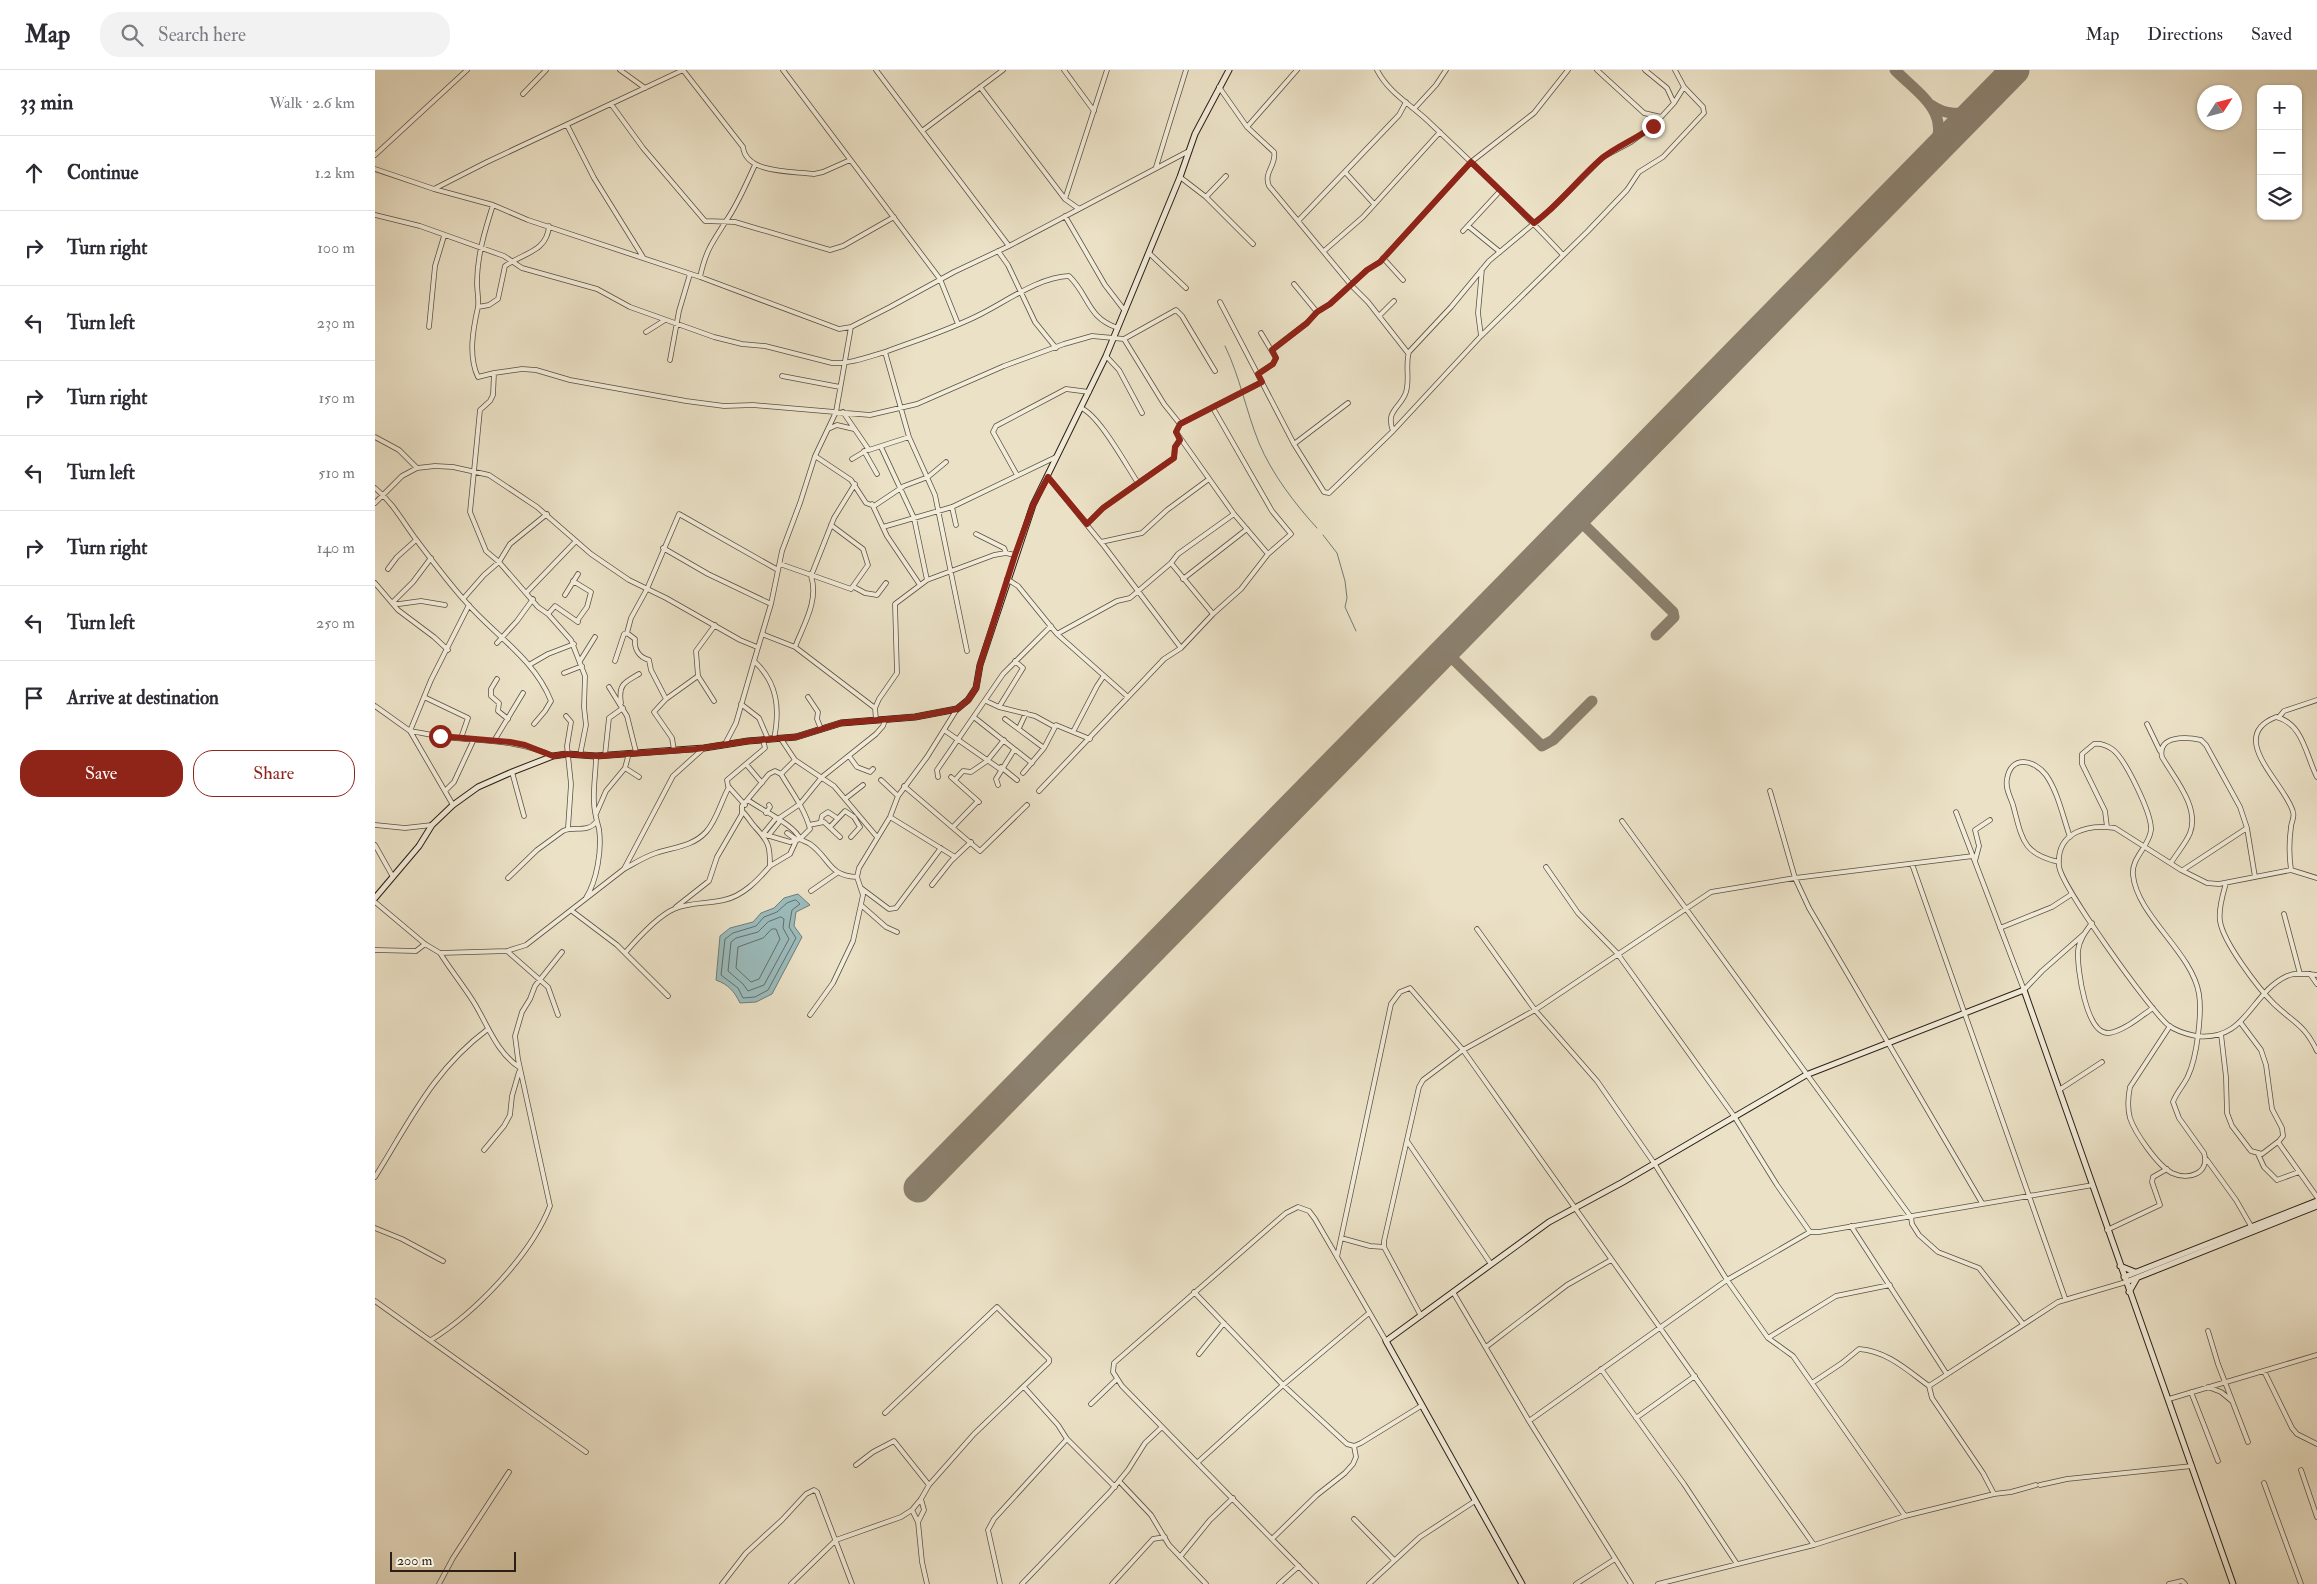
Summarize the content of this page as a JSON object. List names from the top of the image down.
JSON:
{
  "scale_bar": "200 m",
  "north": "top right",
  "page": {
    "header": "Map",
    "search": "Search here",
    "nav": ["Map", "Directions", "Saved"],
    "heading": ["33 min", "Walk · 2.6 km"],
    "map_buttons": ["+", "−"],
    "list": [
      ["Continue", "1.2 km"],
      ["Turn right", "100 m"],
      ["Turn left", "230 m"],
      ["Turn right", "150 m"],
      ["Turn left", "510 m"],
      ["Turn right", "140 m"],
      ["Turn left", "250 m"],
      "Arrive at destination"
    ],
    "buttons": ["Save", "Share"],
    "scale": "200 m"
  }
}
